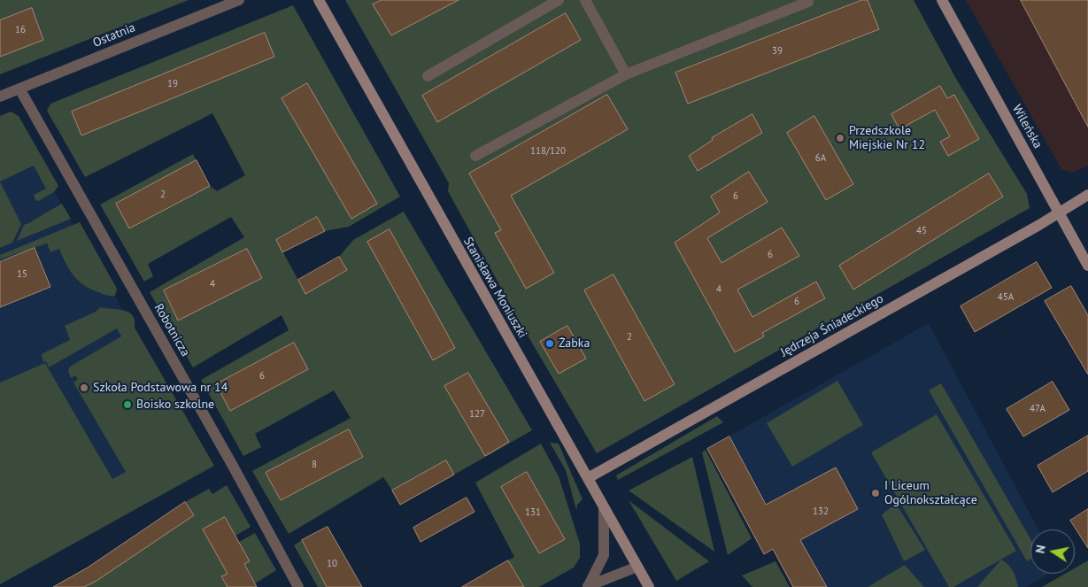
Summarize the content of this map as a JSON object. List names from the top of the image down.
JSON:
{
  "streets": {
    "street": [
      "Ostatnia",
      "Wileńska",
      "Stanisława Moniuszki",
      "Jędrzeja Śniadeckiego",
      "Robotnicza"
    ]
  },
  "crossings": [
    ["Ostatnia", "Robotnicza"],
    ["Wileńska", "Jędrzeja Śniadeckiego"],
    ["Stanisława Moniuszki", "Jędrzeja Śniadeckiego"]
  ],
  "places": [
    "Przedszkole Miejskie Nr 12",
    "Żabka",
    "Szkoła Podstawowa nr 14",
    "Boisko szkolne",
    "I Liceum Ogólnokształcące"
  ],
  "house_numbers": [
    "16",
    "39",
    "19",
    "118/120",
    "6A",
    "2",
    "6",
    "45",
    "6",
    "15",
    "4",
    "4",
    "45A",
    "6",
    "2",
    "6",
    "47A",
    "127",
    "8",
    "132",
    "131",
    "10"
  ],
  "north": "left"
}
